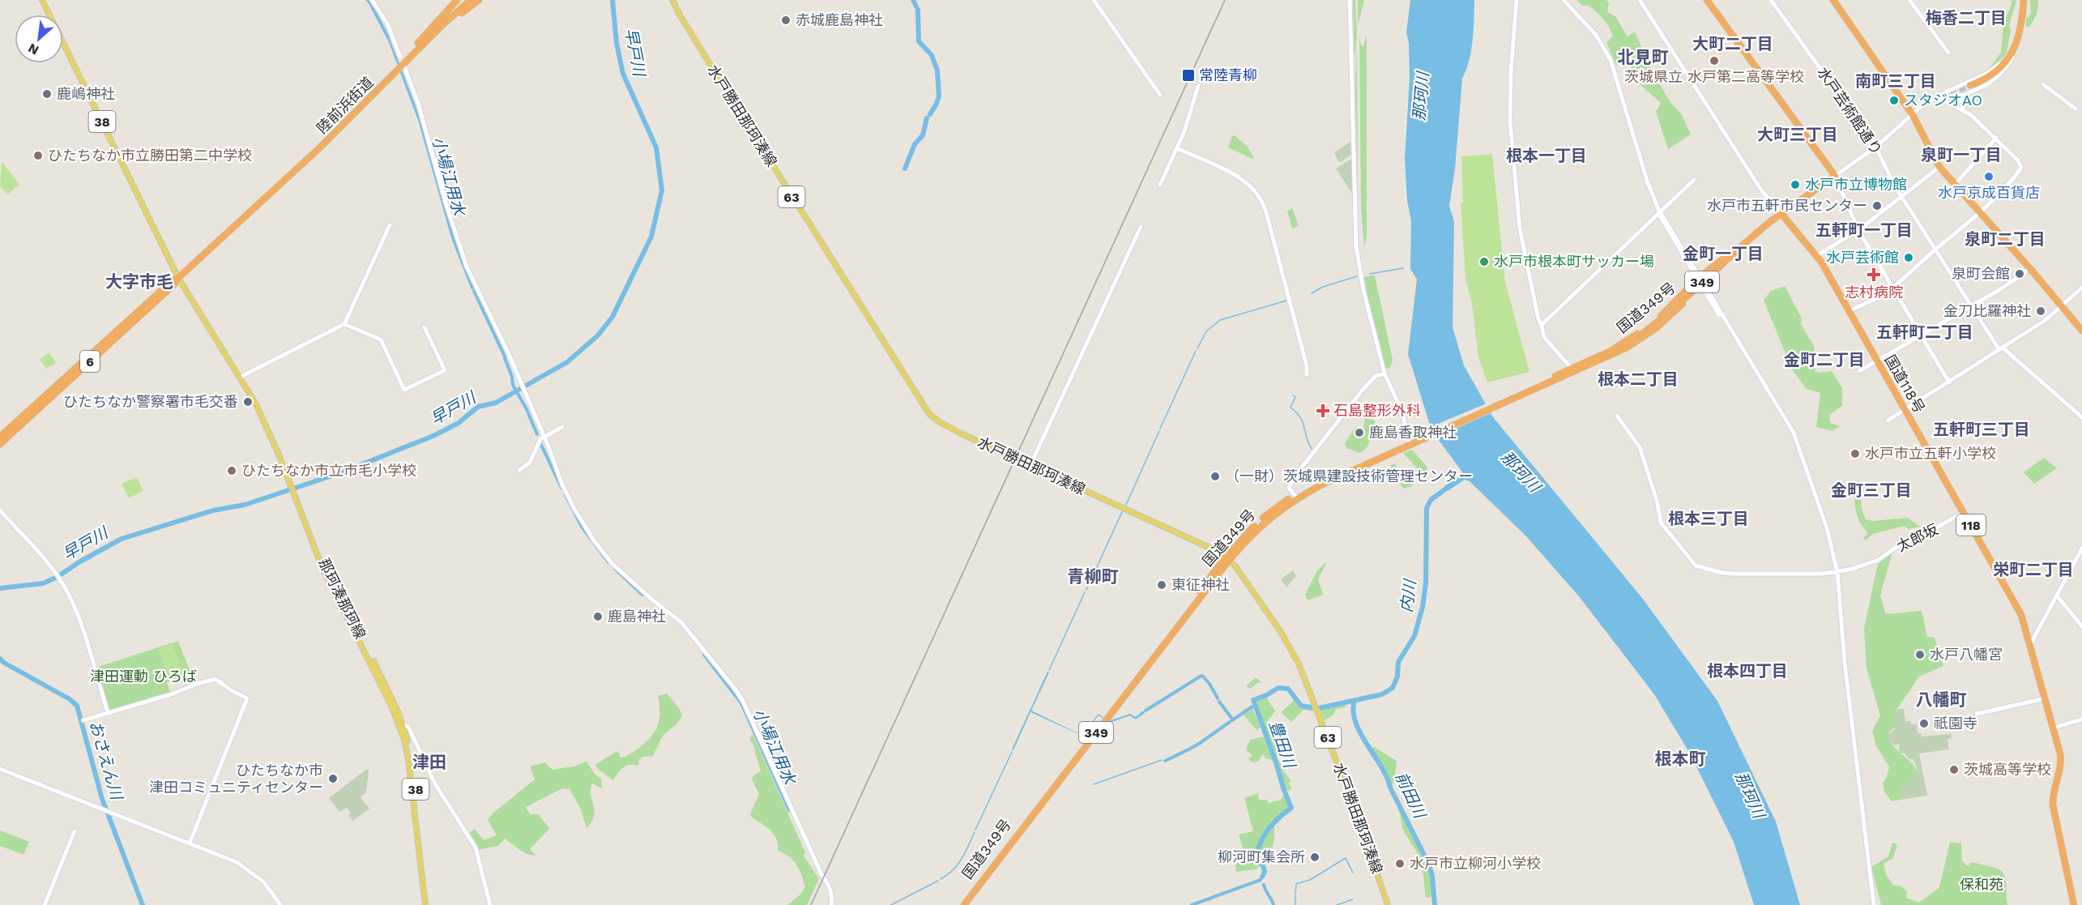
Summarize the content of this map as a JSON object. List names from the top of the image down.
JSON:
{
  "streets": {
    "highway": [
      "陸前浜街道",
      "349",
      "国道349号",
      "6",
      "国道118号",
      "118"
    ],
    "main road": [
      "水戸勝田那珂湊線",
      "38",
      "63",
      "那珂湊那珂線"
    ],
    "street": ["水戸芸術館通り", "太郎坂"]
  },
  "crossings": [
    ["陸前浜街道", "6"],
    ["陸前浜街道", "那珂湊那珂線"],
    ["水戸勝田那珂湊線", "国道349号"],
    ["国道349号", "国道118号"],
    ["国道118号", "118"],
    ["国道118号", "太郎坂"]
  ],
  "districts": [
    "梅香二丁目",
    "大町二丁目",
    "北見町",
    "南町三丁目",
    "大町三丁目",
    "泉町一丁目",
    "根本一丁目",
    "五軒町一丁目",
    "泉町二丁目",
    "金町一丁目",
    "大字市毛",
    "五軒町二丁目",
    "金町二丁目",
    "根本二丁目",
    "五軒町三丁目",
    "金町三丁目",
    "根本三丁目",
    "栄町二丁目",
    "青柳町",
    "根本四丁目",
    "八幡町",
    "根本町",
    "津田"
  ],
  "water": [
    "早戸川",
    "那珂川",
    "小場江用水",
    "内川",
    "豊田川",
    "おさえん川",
    "前田川"
  ],
  "parks": ["津田運動 ひろば", "保和苑"],
  "places": {
    "other": [
      "赤城鹿島神社",
      "茨城県立 水戸第二高等学校",
      "鹿嶋神社",
      "スタジオAO",
      "ひたちなか市立勝田第二中学校",
      "水戸京成百貨店",
      "水戸市立博物館",
      "水戸市五軒市民センター",
      "水戸芸術館",
      "水戸市根本町サッカー場",
      "泉町会館",
      "金刀比羅神社",
      "ひたちなか警察署市毛交番",
      "鹿島香取神社",
      "水戸市立五軒小学校",
      "ひたちなか市立市毛小学校",
      "（一財）茨城県建設技術管理センター",
      "東征神社",
      "鹿島神社",
      "水戸八幡宮",
      "祇園寺",
      "茨城高等学校",
      "ひたちなか市 津田コミュニティセンター",
      "柳河町集会所",
      "水戸市立柳河小学校"
    ],
    "transit": ["常陸青柳"],
    "health": ["志村病院", "石島整形外科"]
  },
  "north": "bottom left"
}
